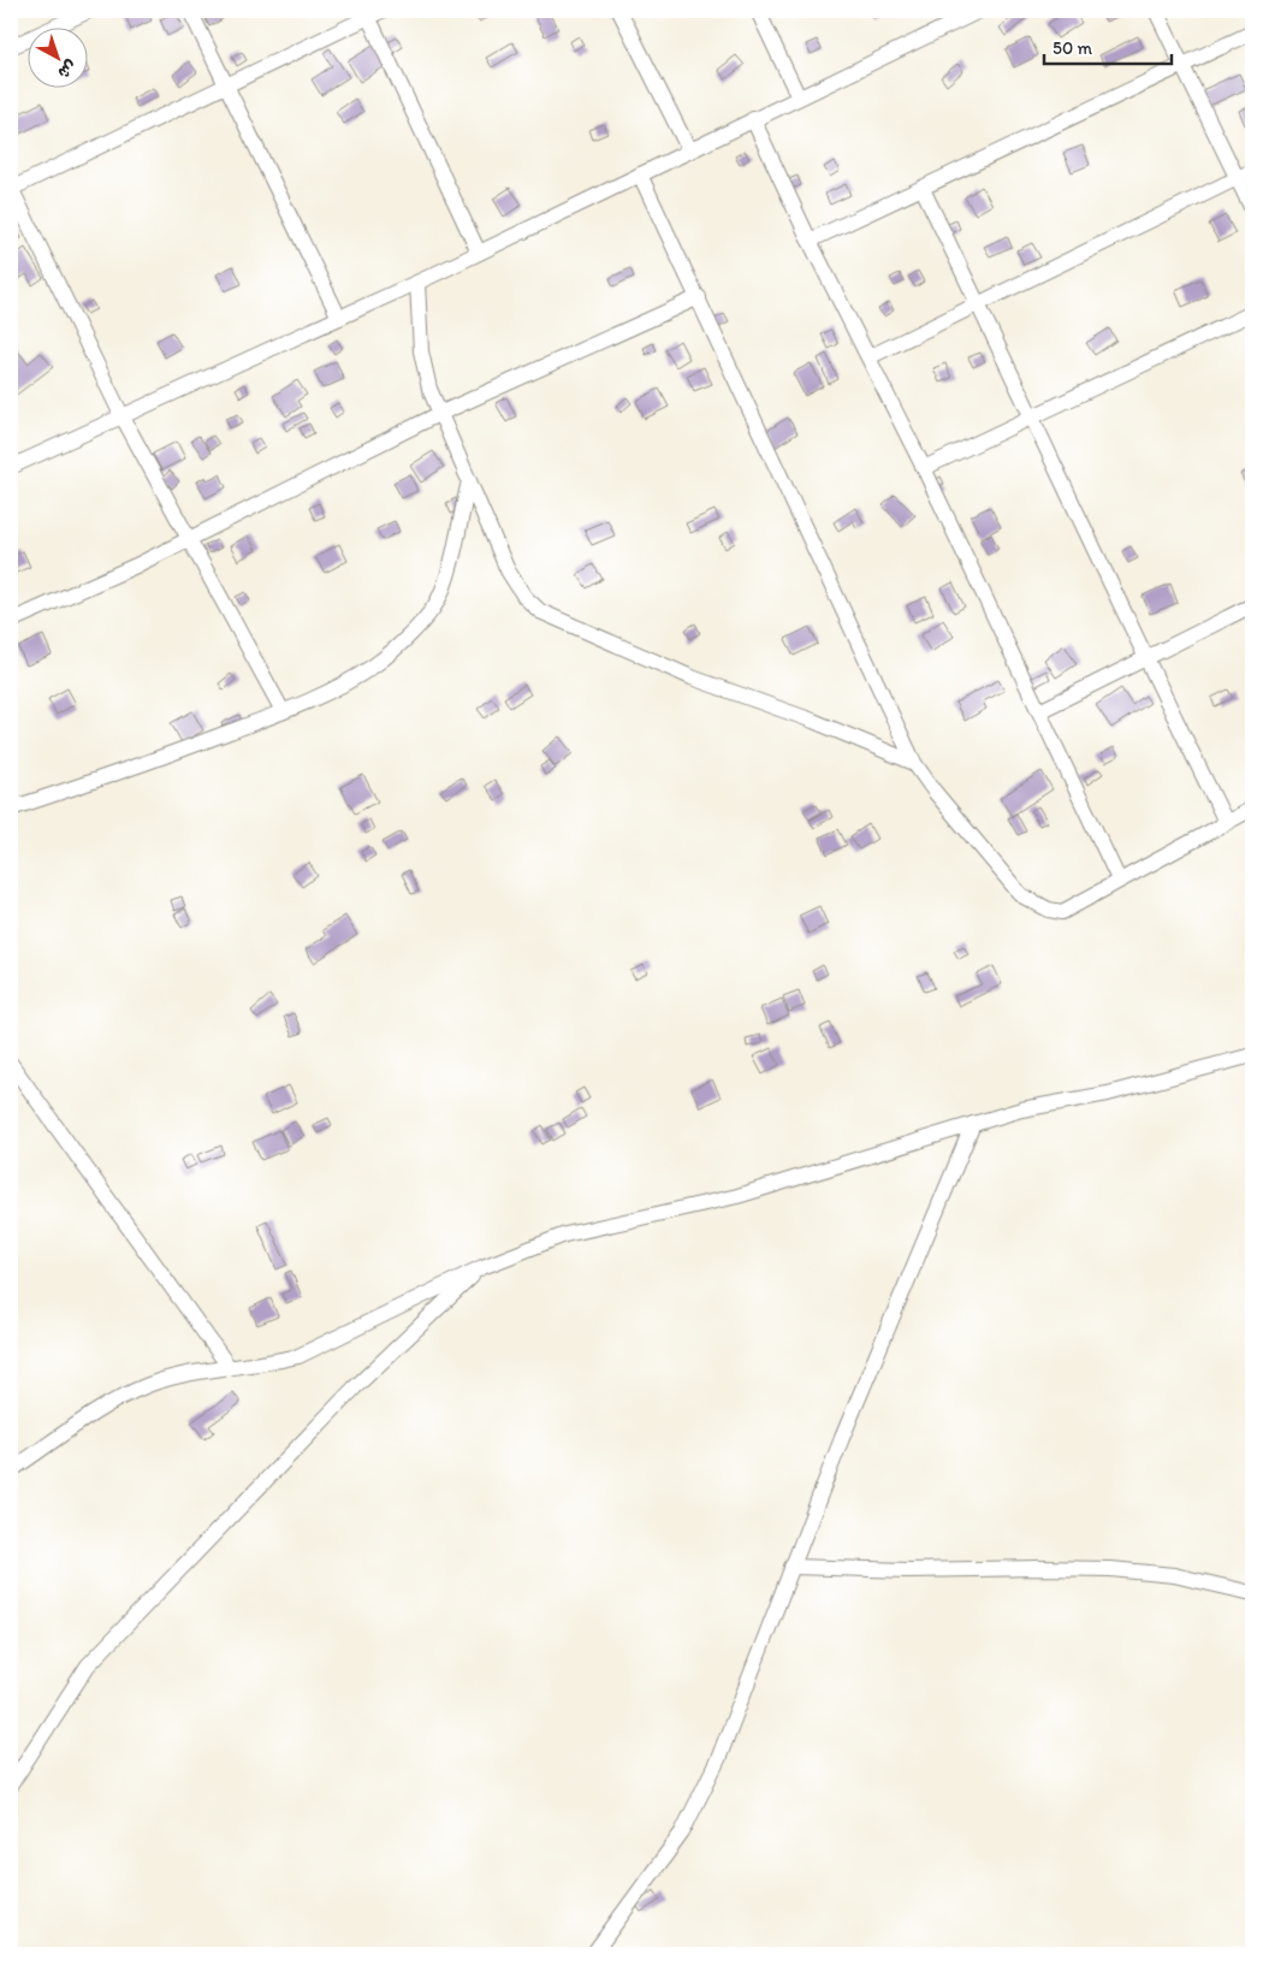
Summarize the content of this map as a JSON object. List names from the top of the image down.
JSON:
{
  "scale_bar": "50 m",
  "north": "bottom right"
}
